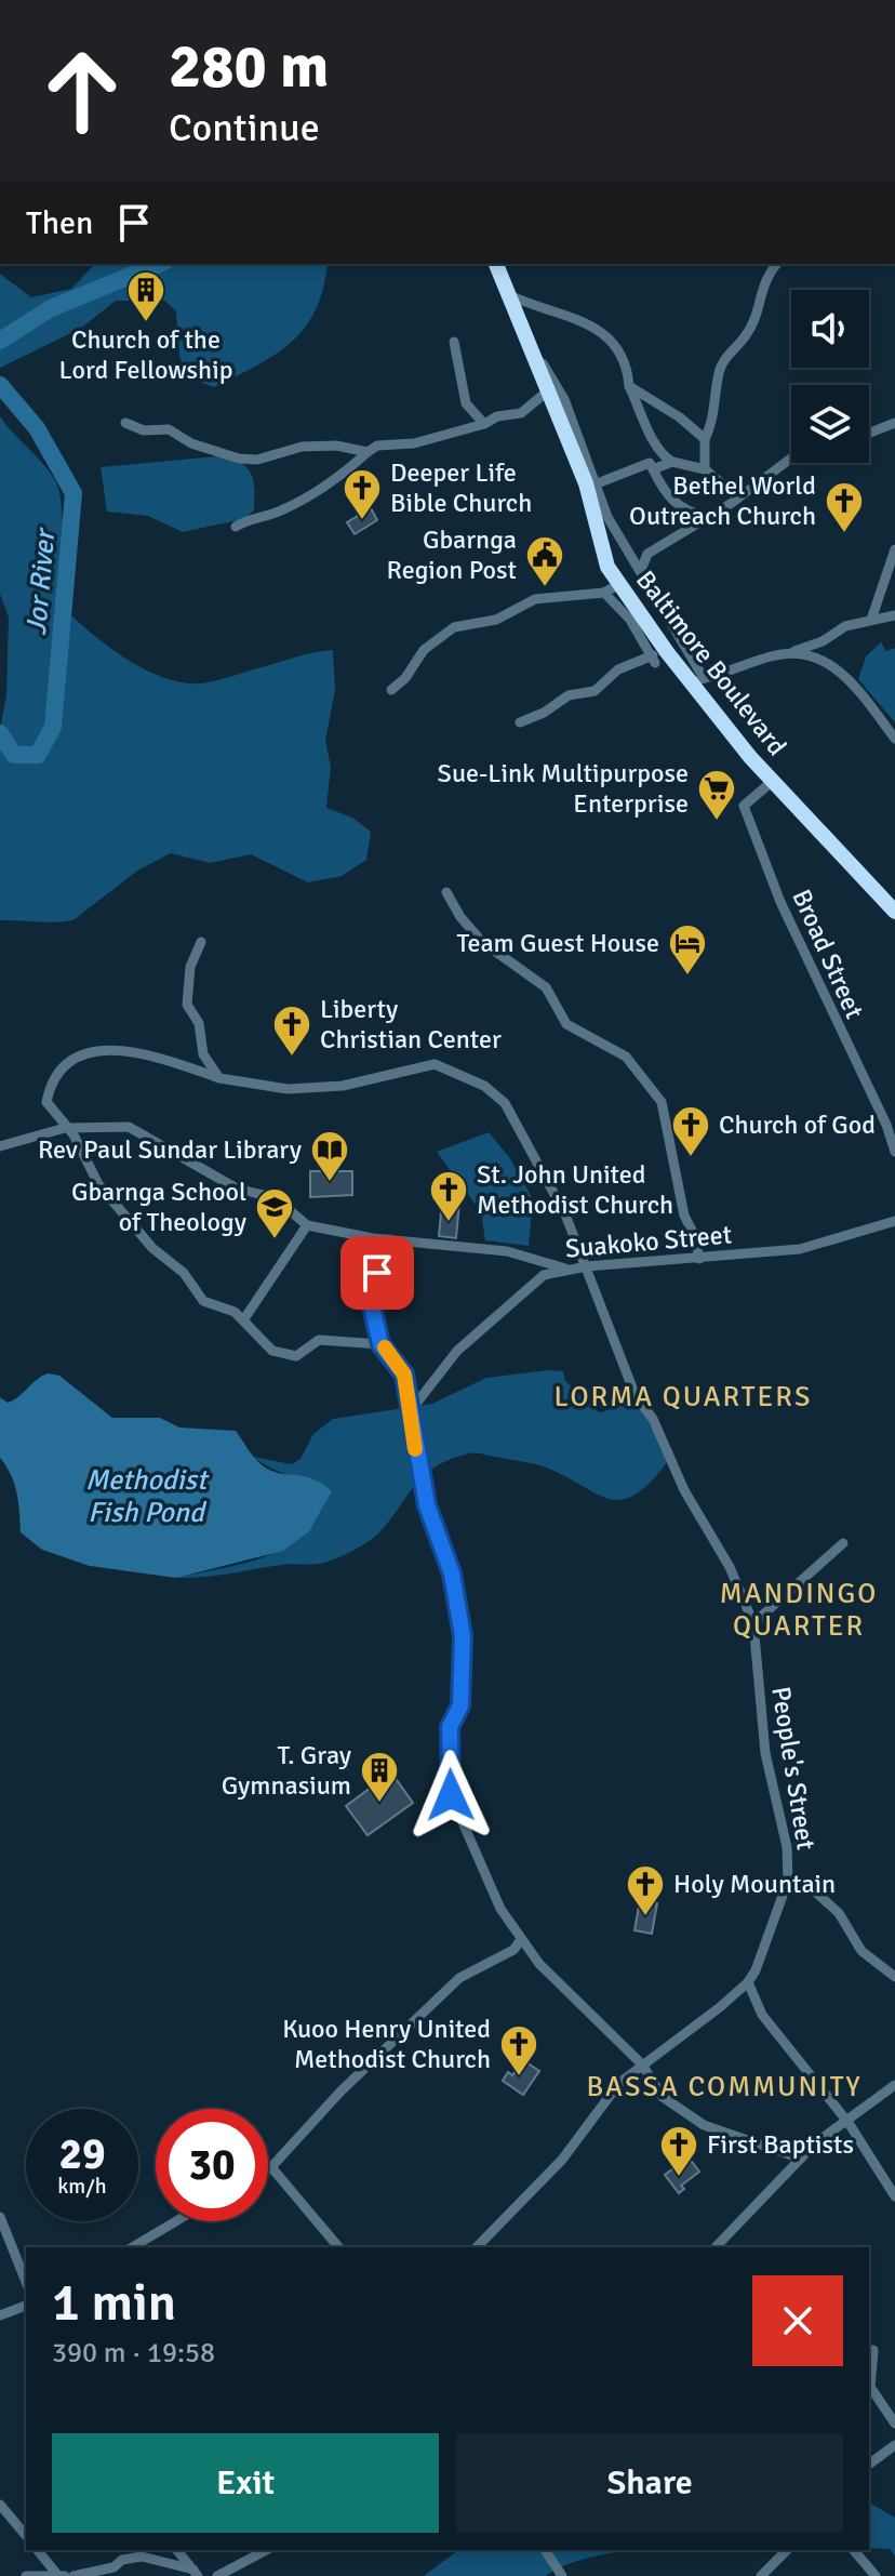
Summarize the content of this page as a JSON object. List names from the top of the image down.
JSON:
{
  "streets": {
    "highway": ["Baltimore Boulevard"],
    "street": ["Broad Street", "Suakoko Street", "People's Street"]
  },
  "crossings": [
    ["Suakoko Street", "People's Street"]
  ],
  "districts": ["LORMA QUARTERS", "MANDINGO QUARTER", "BASSA COMMUNITY"],
  "water": ["Jor River", "Methodist Fish Pond"],
  "places": {
    "building": ["Church of the Lord Fellowship", "T. Gray Gymnasium"],
    "church": [
      "Deeper Life Bible Church",
      "Bethel World Outreach Church",
      "Liberty Christian Center",
      "Church of God",
      "St. John United Methodist Church",
      "Holy Mountain",
      "Kuoo Henry United Methodist Church",
      "First Baptists"
    ],
    "public building": ["Gbarnga Region Post"],
    "supermarket": ["Sue-Link Multipurpose Enterprise"],
    "hotel": ["Team Guest House"],
    "library": ["Rev Paul Sundar Library"],
    "school or university": ["Gbarnga School of Theology"]
  },
  "page": {
    "turn": ["280 m", "Continue"],
    "then": "Then",
    "speed": "29 km/h",
    "limit": "30",
    "heading": ["1 min", "390 m · 19:58"],
    "buttons": ["Exit", "Share"]
  }
}
